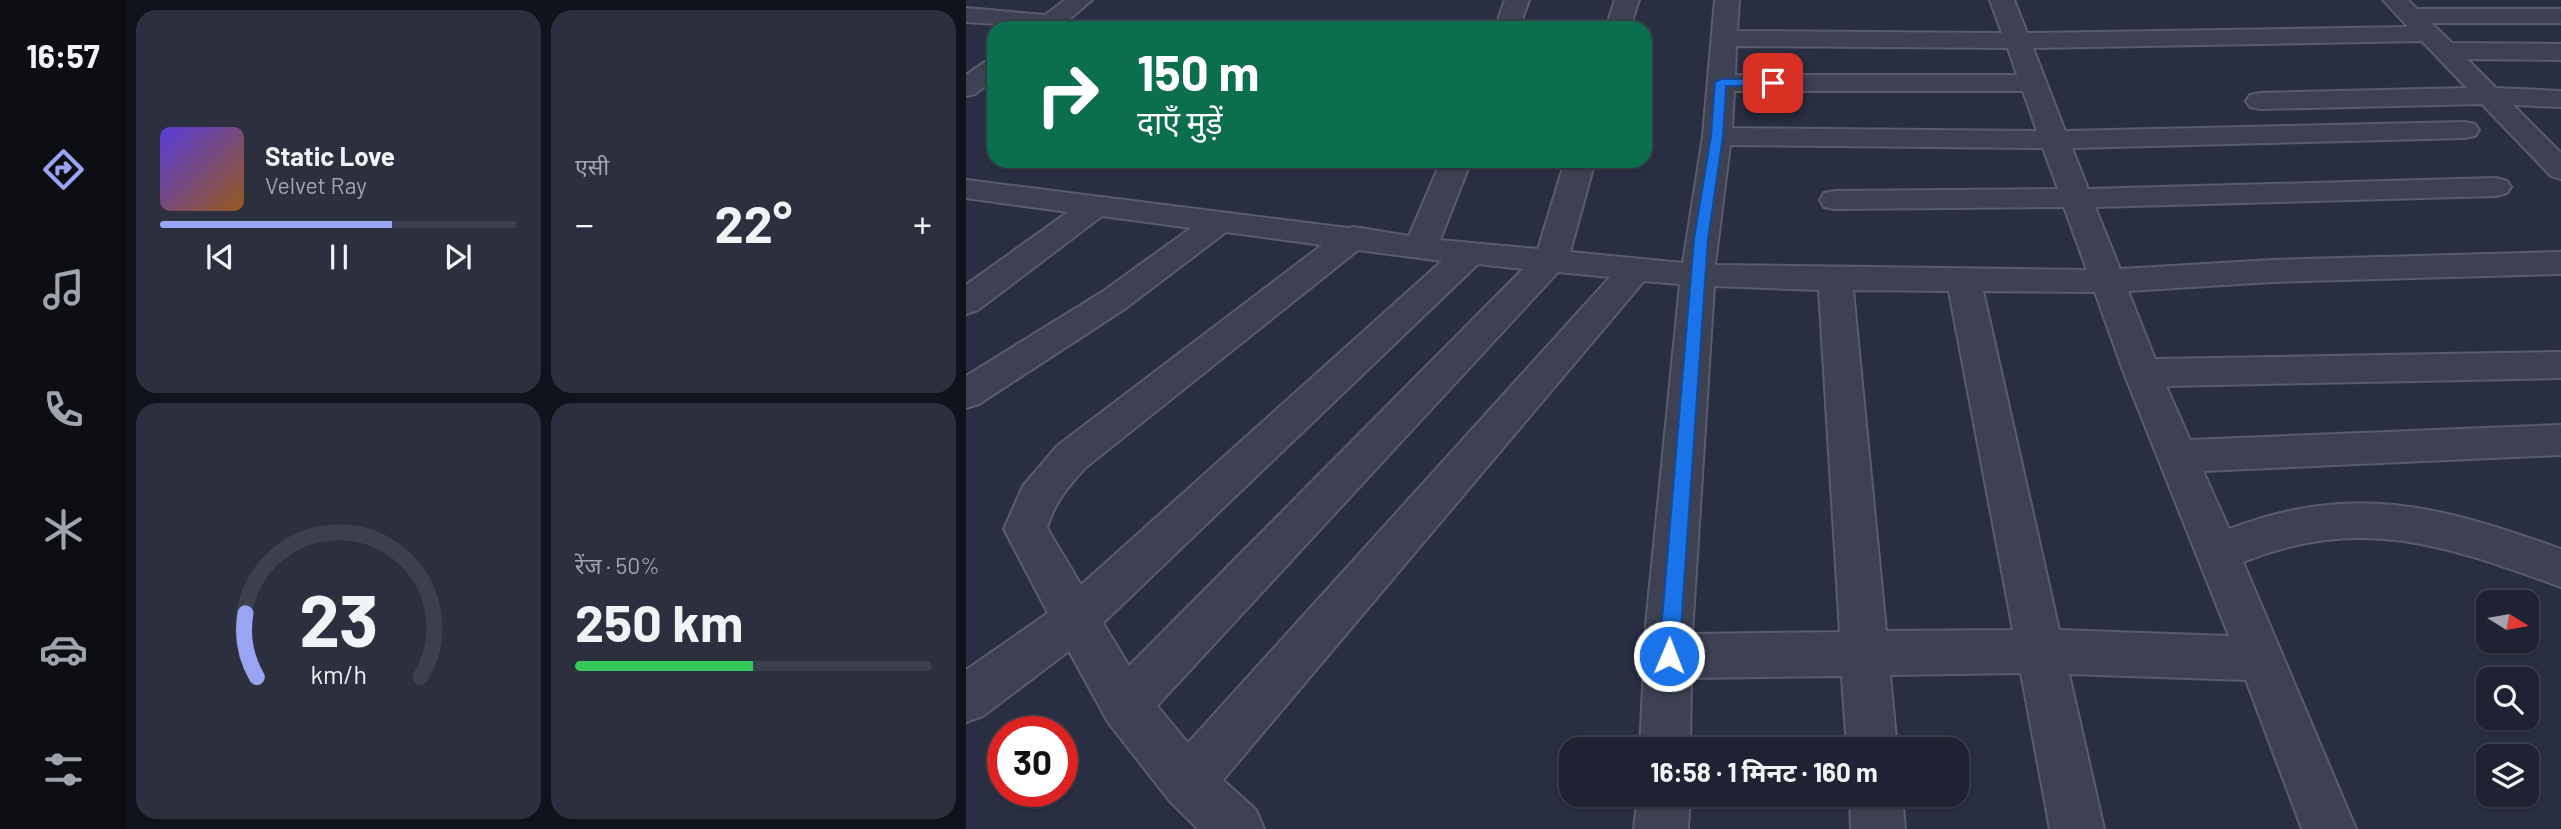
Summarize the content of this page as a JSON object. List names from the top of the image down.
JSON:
{
  "north": "right",
  "page": {
    "tabs": "16:57",
    "tile": [
      "एसी",
      ["रेंज · 50%", "250 km"]
    ],
    "turn": ["150 m", "दाएँ मुड़ें"],
    "song": ["Static Love", "Velvet Ray"],
    "heat": ["−", "22°", "+"],
    "limit": "30",
    "trip": "16:58 · 1 मिनट · 160 m",
    "gauge": ["23", "km/h"]
  }
}
